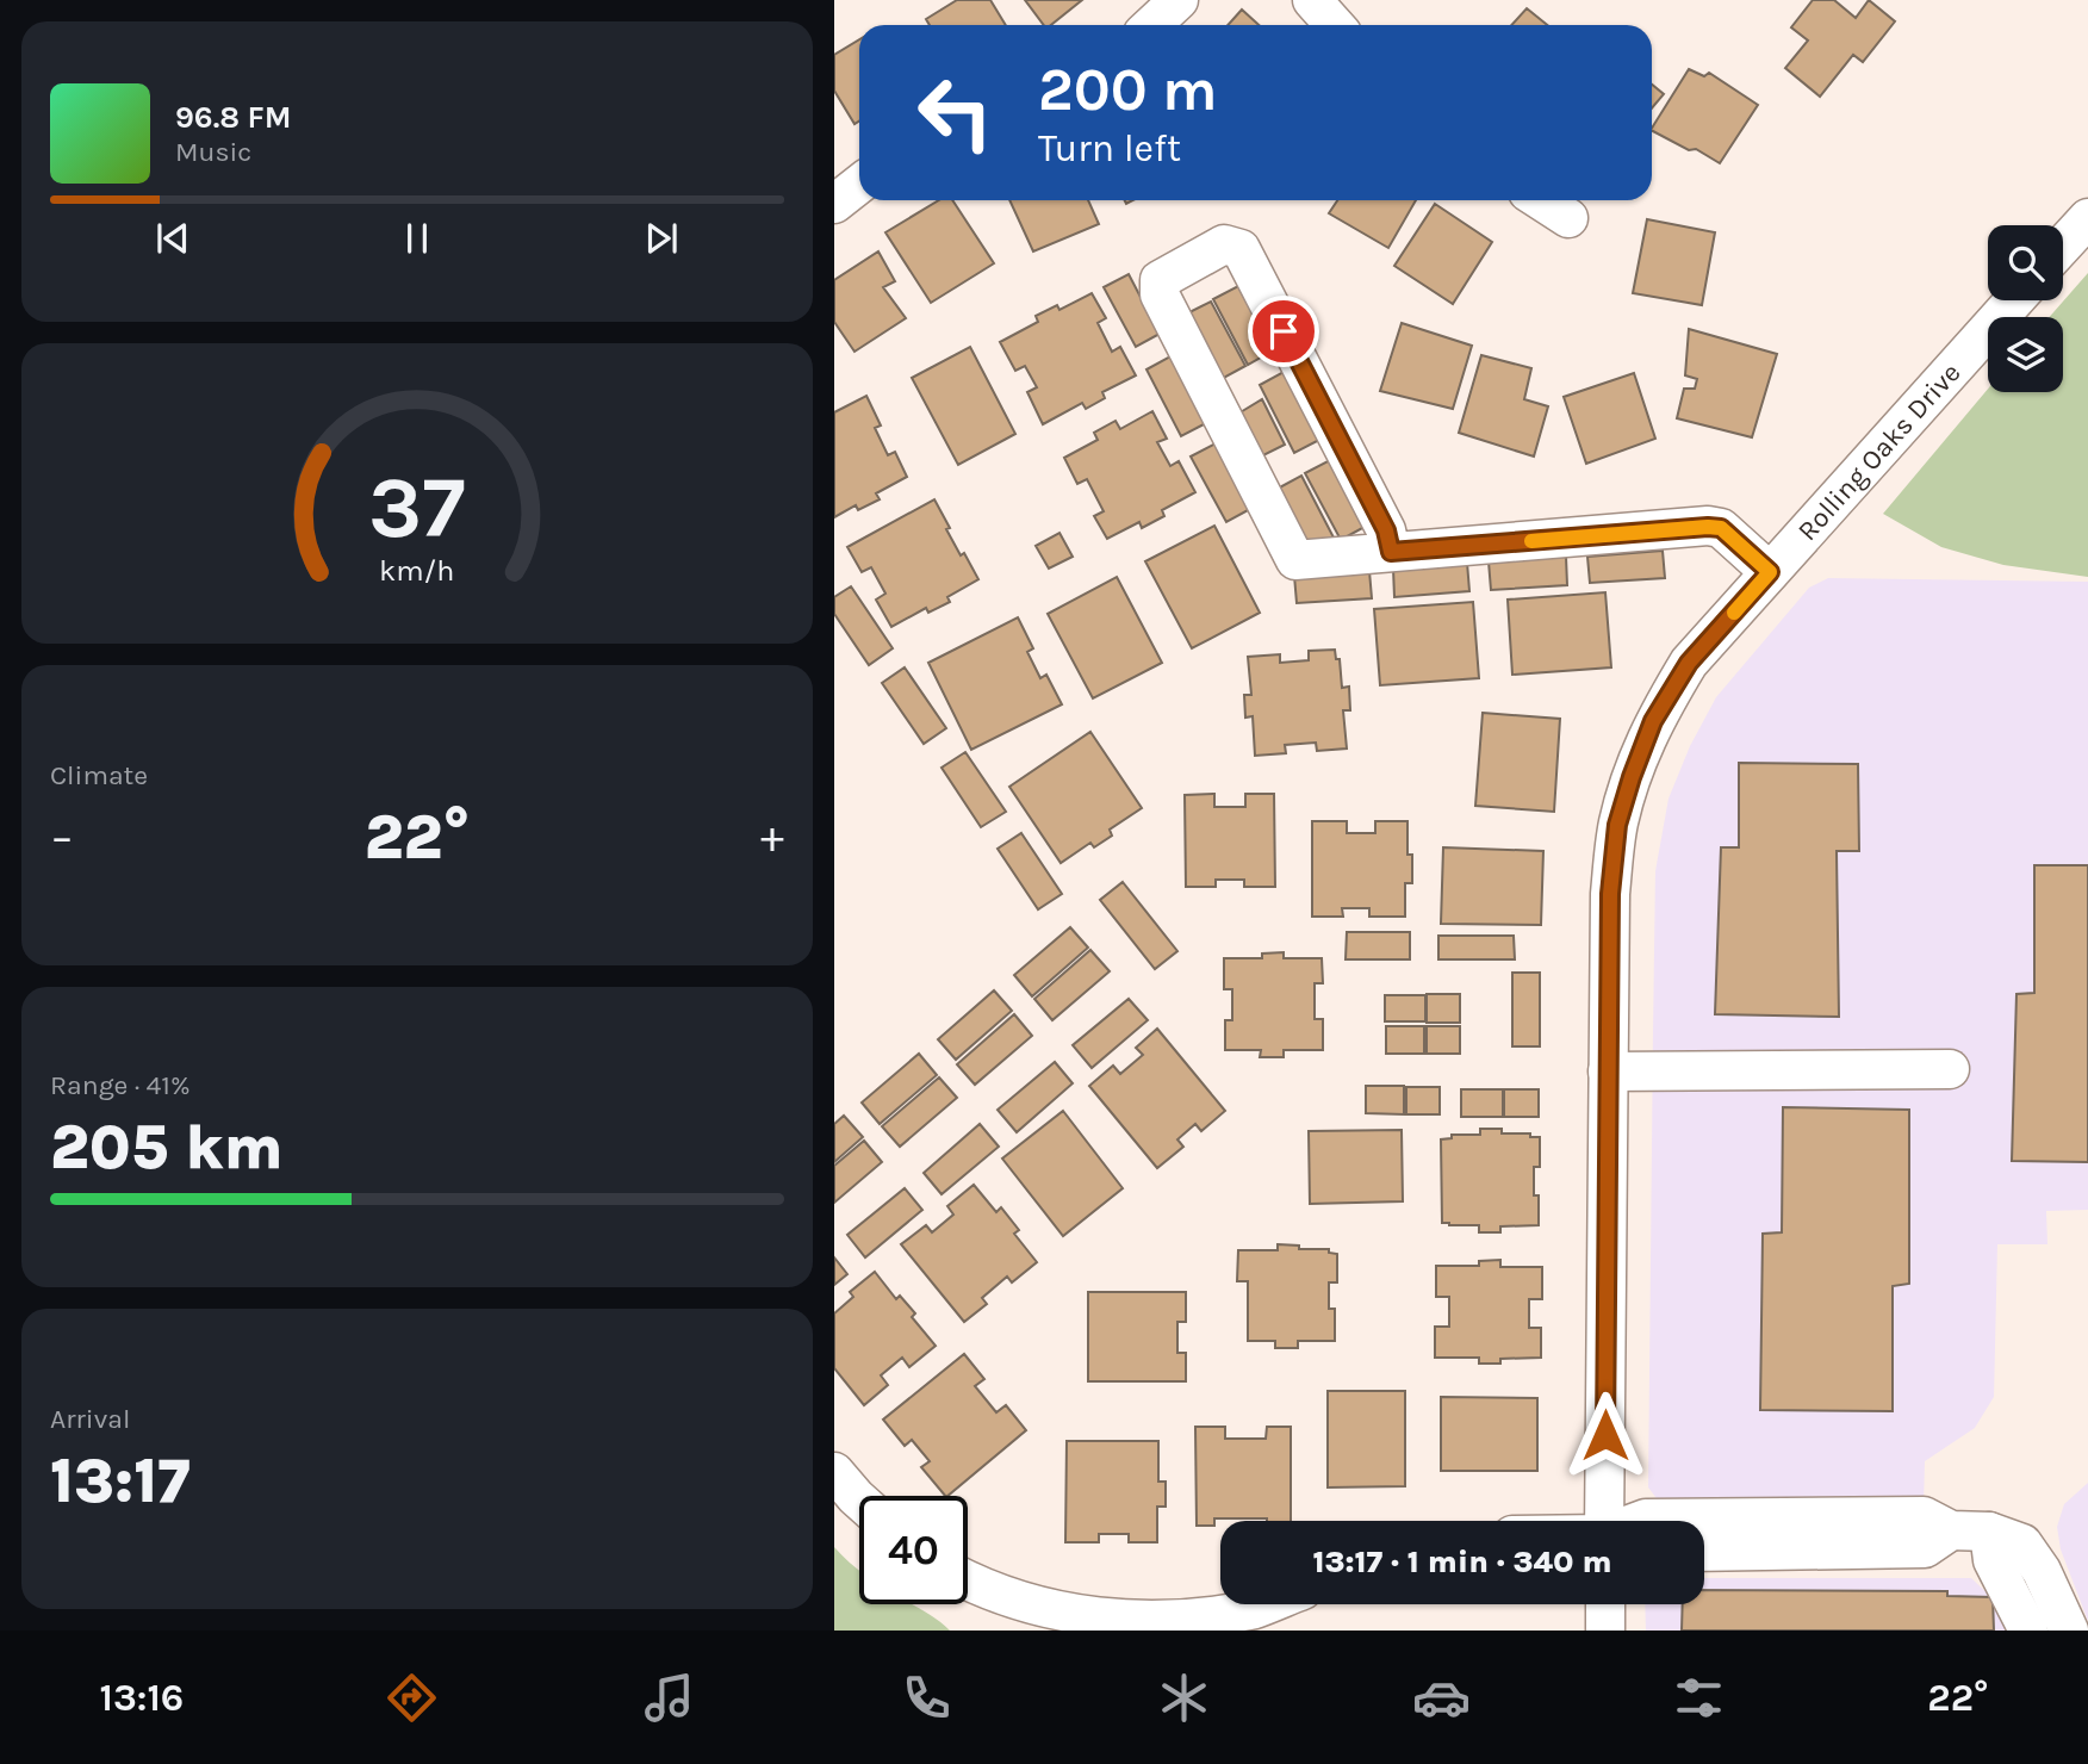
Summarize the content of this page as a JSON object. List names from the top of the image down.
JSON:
{
  "streets": {
    "street": ["Rolling Oaks Drive"]
  },
  "page": {
    "turn": ["200 m", "Turn left"],
    "song": ["96.8 FM", "Music"],
    "tile": [
      "Climate",
      ["Range · 41%", "205 km"],
      ["Arrival", "13:17"]
    ],
    "heat": ["−", "22°", "+"],
    "limit": "40",
    "trip": "13:17 · 1 min · 340 m",
    "tabs": ["13:16", "22°"],
    "gauge": ["37", "km/h"]
  }
}
